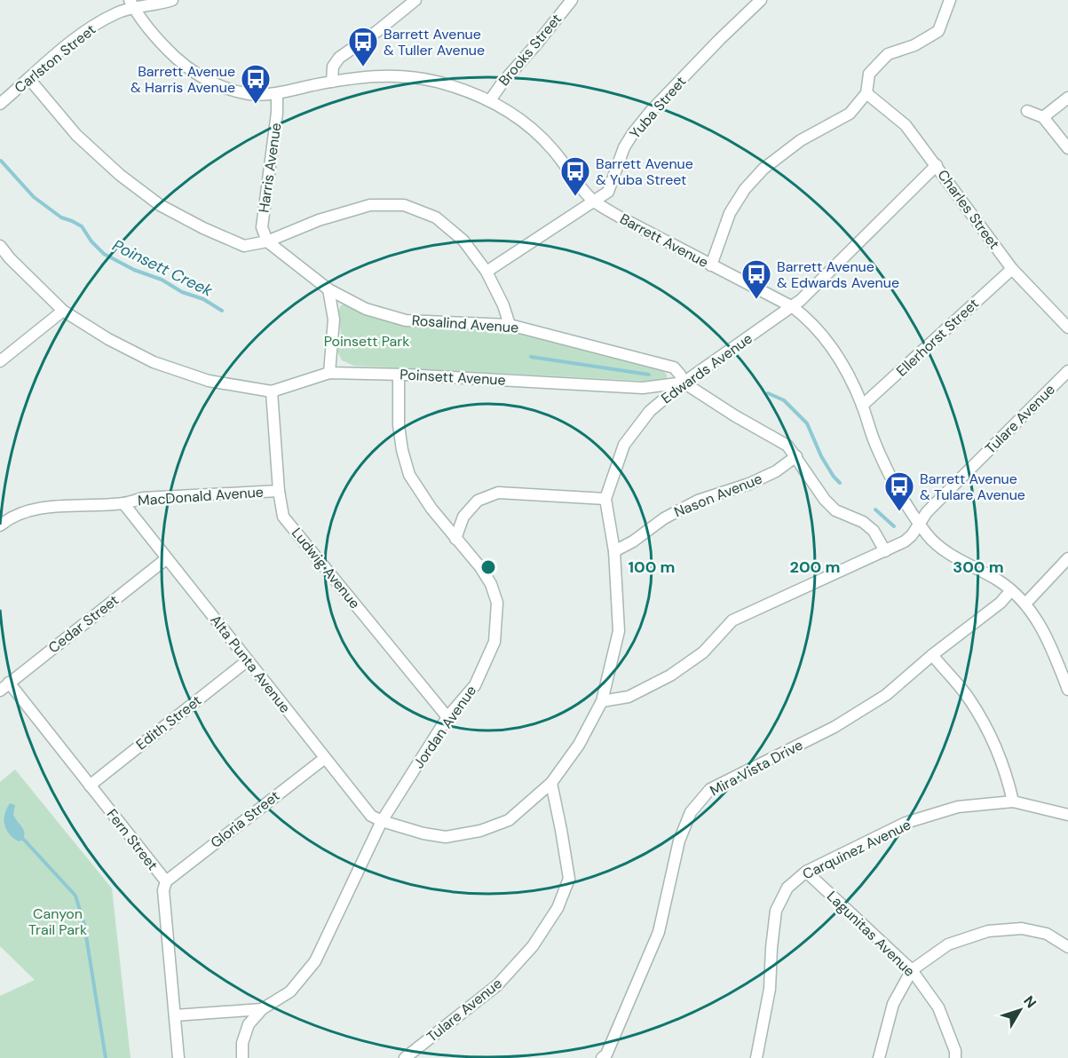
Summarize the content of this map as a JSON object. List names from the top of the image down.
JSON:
{
  "streets": {
    "street": [
      "Brooks Street",
      "Carlston Street",
      "Yuba Street",
      "Harris Avenue",
      "Charles Street",
      "Barrett Avenue",
      "Rosalind Avenue",
      "Ellerhorst Street",
      "Edwards Avenue",
      "Poinsett Avenue",
      "Tulare Avenue",
      "Nason Avenue",
      "MacDonald Avenue",
      "Ludwig Avenue",
      "Cedar Street",
      "Alta Punta Avenue",
      "Edith Street",
      "Jordan Avenue",
      "Mira Vista Drive",
      "Gloria Street",
      "Fern Street",
      "Carquinez Avenue",
      "Lagunitas Avenue"
    ]
  },
  "crossings": [
    ["Brooks Street", "Barrett Avenue"],
    ["Carlston Street", "Barrett Avenue"],
    ["Yuba Street", "Barrett Avenue"],
    ["Harris Avenue", "Barrett Avenue"],
    ["Harris Avenue", "Rosalind Avenue"],
    ["Charles Street", "Ellerhorst Street"],
    ["Charles Street", "Edwards Avenue"],
    ["Barrett Avenue", "Ellerhorst Street"],
    ["Barrett Avenue", "Edwards Avenue"],
    ["Barrett Avenue", "Tulare Avenue"],
    ["Barrett Avenue", "Mira Vista Drive"],
    ["Rosalind Avenue", "Edwards Avenue"],
    ["Rosalind Avenue", "Poinsett Avenue"],
    ["Edwards Avenue", "Poinsett Avenue"],
    ["Edwards Avenue", "Tulare Avenue"],
    ["Edwards Avenue", "Nason Avenue"],
    ["Edwards Avenue", "Alta Punta Avenue"],
    ["Edwards Avenue", "Jordan Avenue"],
    ["Poinsett Avenue", "Ludwig Avenue"],
    ["Poinsett Avenue", "Jordan Avenue"],
    ["MacDonald Avenue", "Ludwig Avenue"],
    ["MacDonald Avenue", "Alta Punta Avenue"],
    ["Ludwig Avenue", "Jordan Avenue"],
    ["Cedar Street", "Alta Punta Avenue"],
    ["Cedar Street", "Fern Street"],
    ["Alta Punta Avenue", "Edith Street"],
    ["Alta Punta Avenue", "Jordan Avenue"],
    ["Alta Punta Avenue", "Gloria Street"],
    ["Edith Street", "Fern Street"],
    ["Gloria Street", "Fern Street"],
    ["Carquinez Avenue", "Lagunitas Avenue"]
  ],
  "water": ["Poinsett Creek"],
  "parks": ["Poinsett Park", "Canyon Trail Park"],
  "places": {
    "bus stop": [
      "Barrett Avenue & Tuller Avenue",
      "Barrett Avenue & Harris Avenue",
      "Barrett Avenue & Yuba Street",
      "Barrett Avenue & Edwards Avenue",
      "Barrett Avenue & Tulare Avenue"
    ]
  },
  "north": "top right",
  "rings": ["100 m", "200 m", "300 m"]
}
